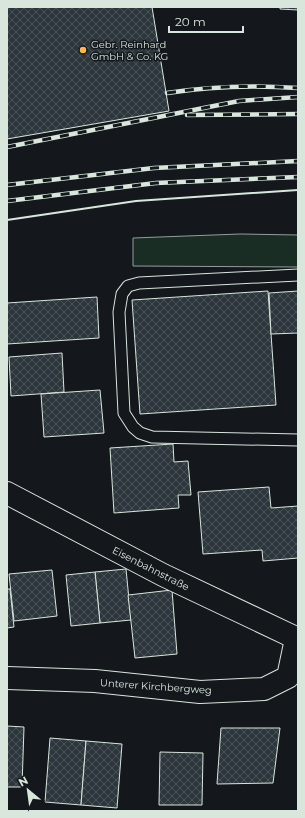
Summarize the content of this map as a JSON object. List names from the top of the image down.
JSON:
{
  "streets": {
    "street": ["Eisenbahnstraße", "Unterer Kirchbergweg"]
  },
  "crossings": [
    ["Eisenbahnstraße", "Unterer Kirchbergweg"]
  ],
  "places": ["Gebr. Reinhard GmbH & Co. KG"],
  "scale_bar": "20 m",
  "north": "top left"
}
